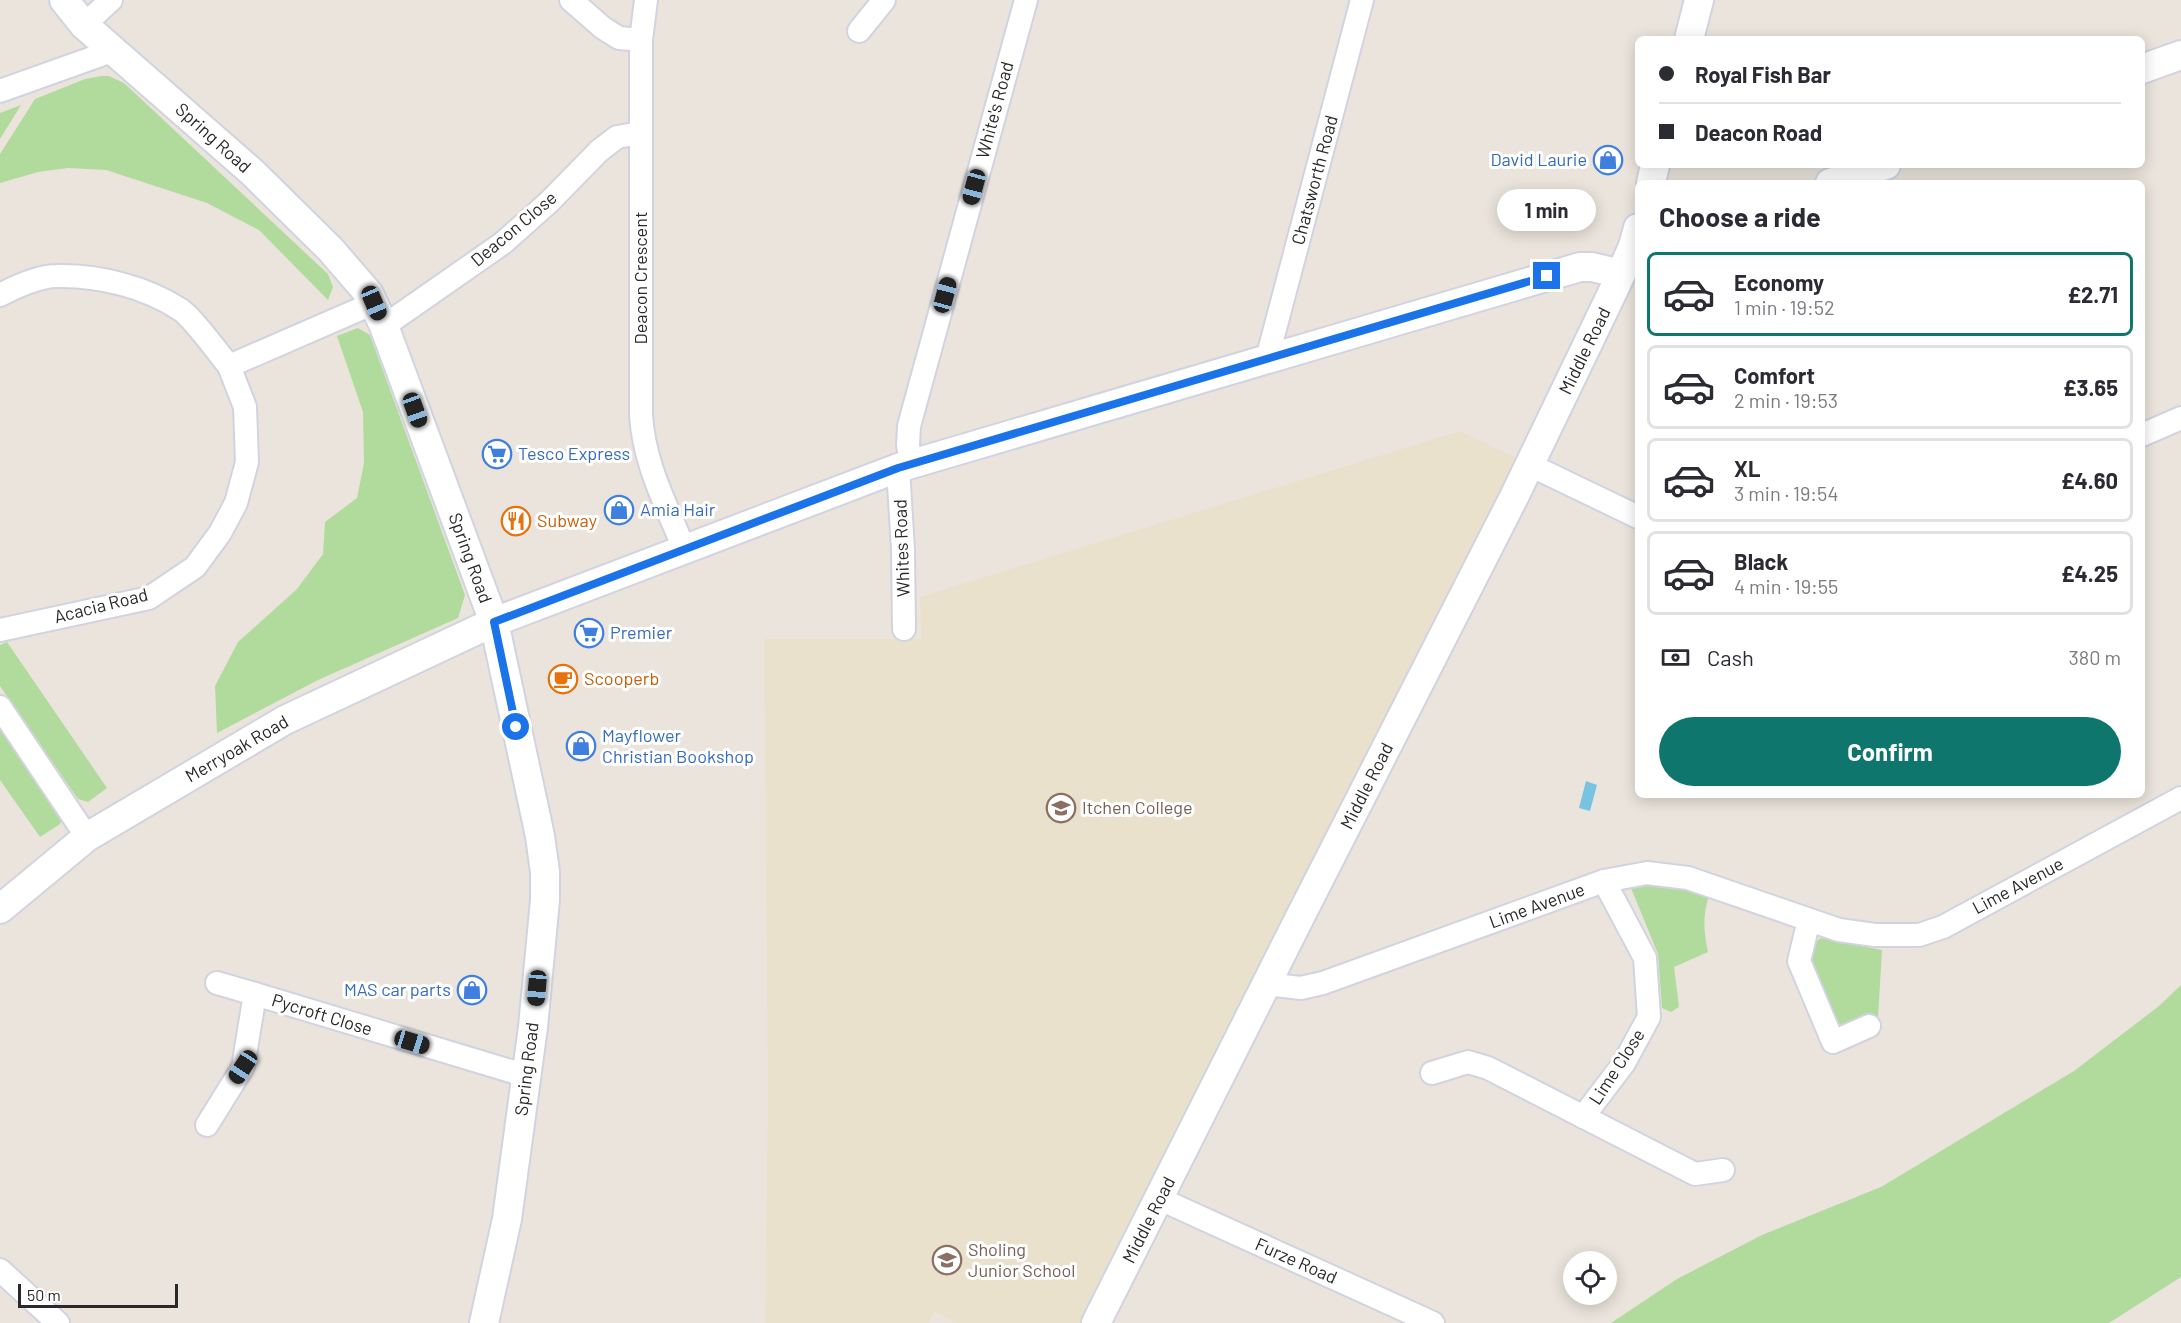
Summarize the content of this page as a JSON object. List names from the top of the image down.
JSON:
{
  "streets": {
    "street": [
      "White's Road",
      "Spring Road",
      "Chatsworth Road",
      "Deacon Close",
      "Deacon Crescent",
      "Middle Road",
      "Whites Road",
      "Acacia Road",
      "Merryoak Road",
      "Lime Avenue",
      "Pycroft Close",
      "Lime Close",
      "Furze Road"
    ]
  },
  "crossings": [
    ["White's Road", "Whites Road"],
    ["White's Road", "Merryoak Road"],
    ["Spring Road", "Deacon Close"],
    ["Spring Road", "Merryoak Road"],
    ["Spring Road", "Pycroft Close"],
    ["Chatsworth Road", "Merryoak Road"],
    ["Deacon Close", "Deacon Crescent"],
    ["Deacon Close", "Acacia Road"],
    ["Deacon Crescent", "Merryoak Road"],
    ["Middle Road", "Merryoak Road"],
    ["Middle Road", "Lime Avenue"],
    ["Middle Road", "Furze Road"],
    ["Whites Road", "Merryoak Road"],
    ["Lime Avenue", "Lime Close"]
  ],
  "places": {
    "shop": [
      "David Laurie",
      "Amia Hair",
      "Mayflower Christian Bookshop",
      "MAS car parts"
    ],
    "supermarket": ["Tesco Express", "Premier"],
    "restaurant": ["Subway"],
    "cafe": ["Scooperb"],
    "school or university": ["Itchen College", "Sholing Junior School"]
  },
  "scale_bar": "50 m",
  "page": {
    "banner": ["Royal Fish Bar", "Deacon Road"],
    "heading": "Choose a ride",
    "bubble": "1 min",
    "list": [
      {
        "name": "Economy",
        "note": "1 min · 19:52",
        "value": "£2.71"
      },
      {
        "name": "Comfort",
        "note": "2 min · 19:53",
        "value": "£3.65"
      },
      {
        "name": "XL",
        "note": "3 min · 19:54",
        "value": "£4.60"
      },
      {
        "name": "Black",
        "note": "4 min · 19:55",
        "value": "£4.25"
      }
    ],
    "pay": ["Cash", "380 m"],
    "buttons": "Confirm",
    "scale": "50 m"
  }
}
